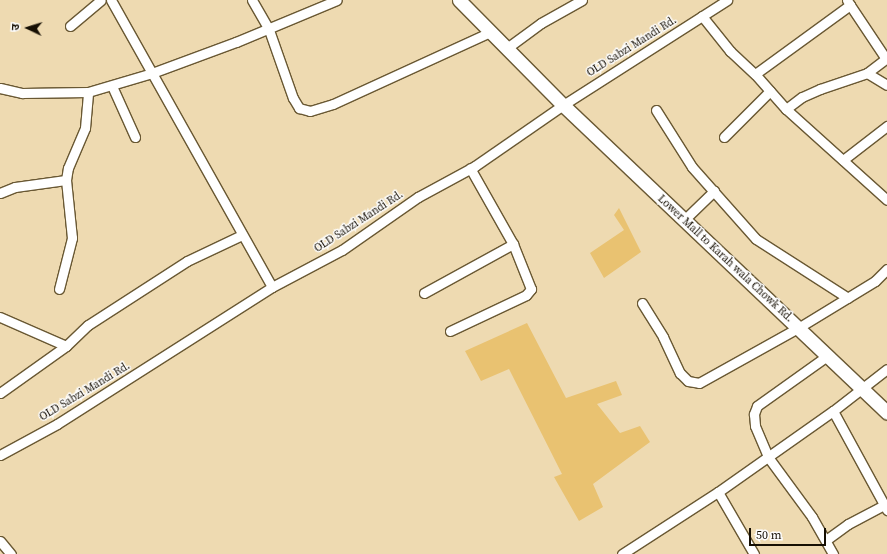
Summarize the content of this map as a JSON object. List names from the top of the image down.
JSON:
{
  "streets": {
    "main road": ["Lower Mall to Karah wala Chowk Rd."],
    "street": ["OLD Sabzi Mandi Rd."]
  },
  "crossings": [
    ["OLD Sabzi Mandi Rd.", "Lower Mall to Karah wala Chowk Rd."]
  ],
  "scale_bar": "50 m",
  "north": "left"
}
